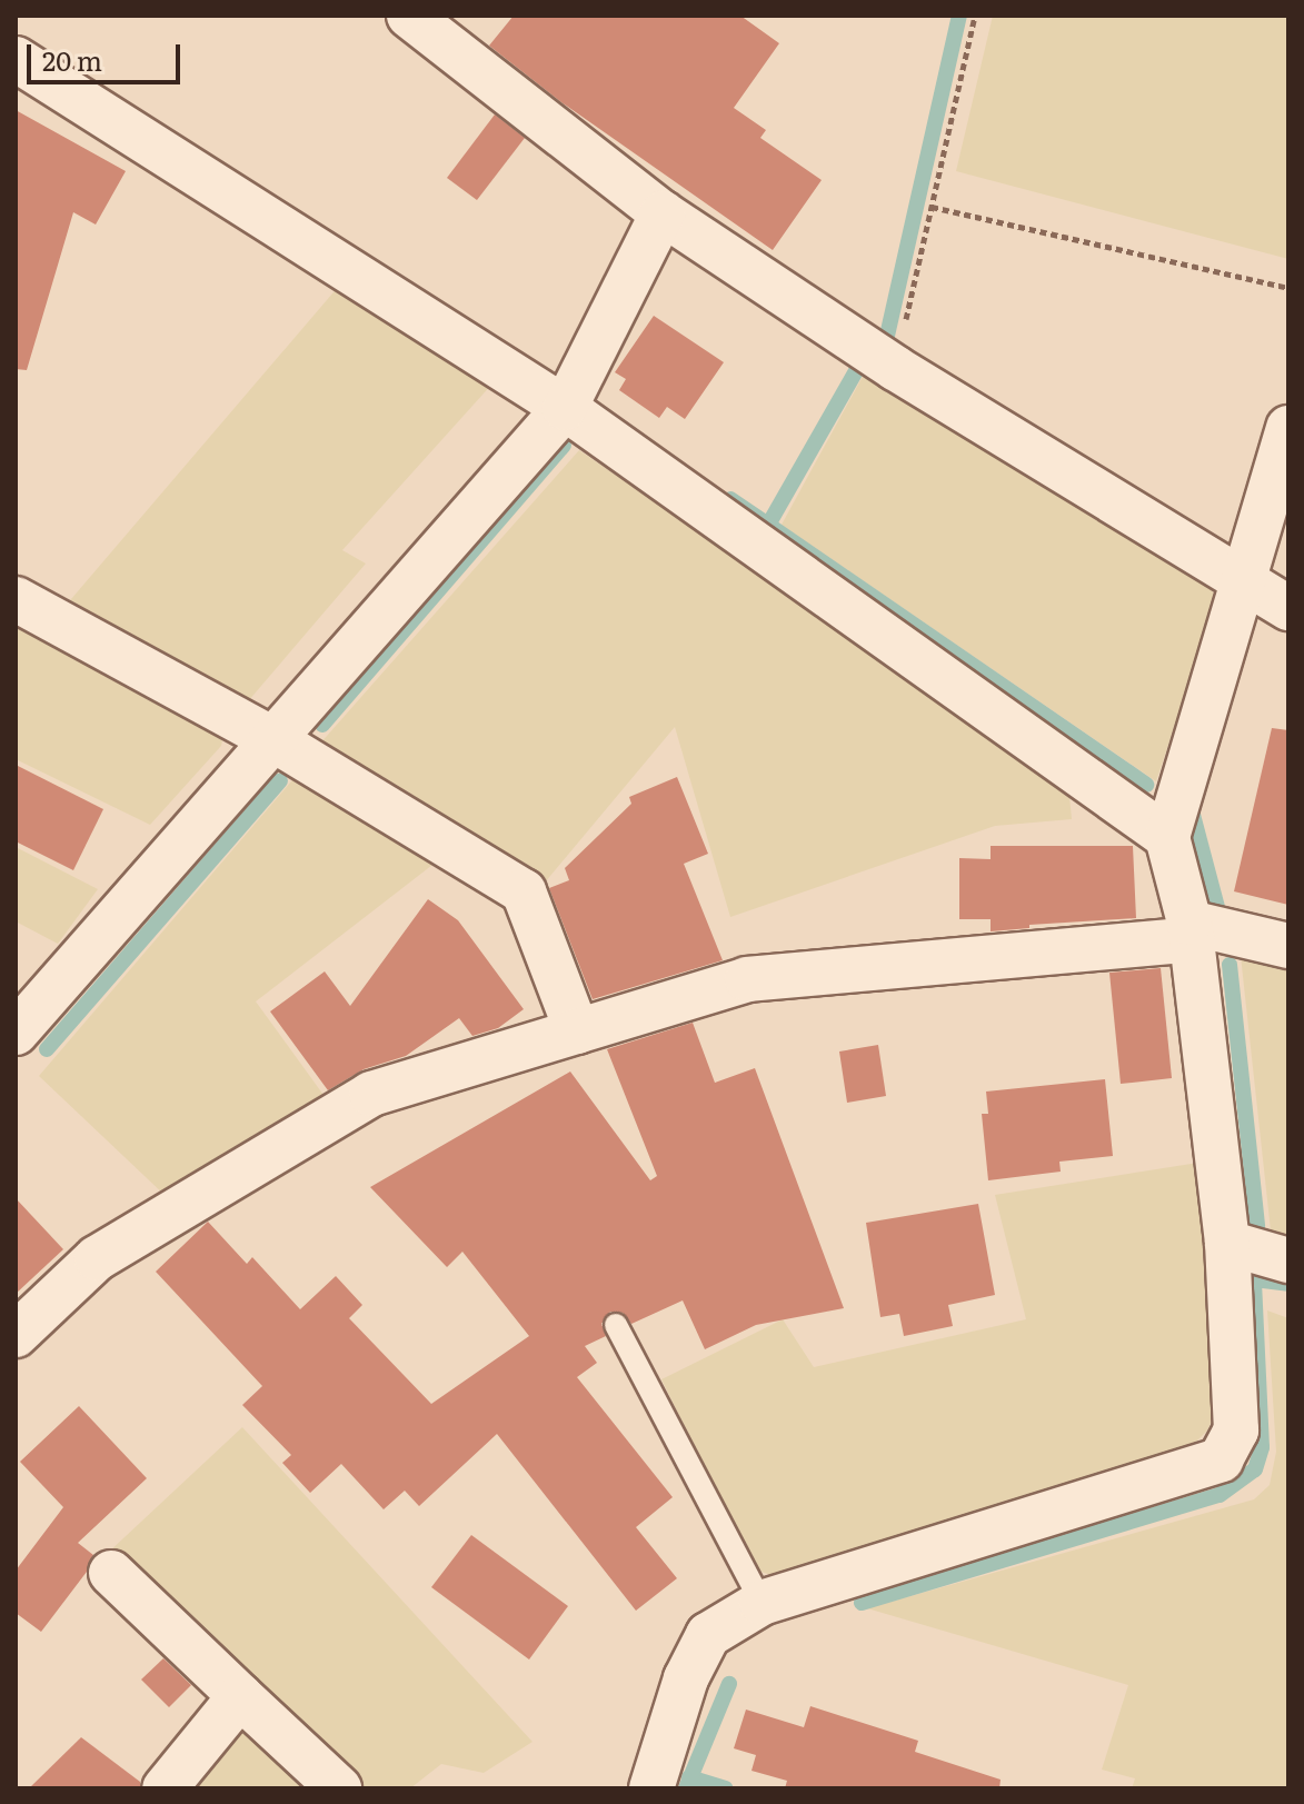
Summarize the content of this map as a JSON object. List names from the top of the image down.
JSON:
{
  "scale_bar": "20 m"
}
